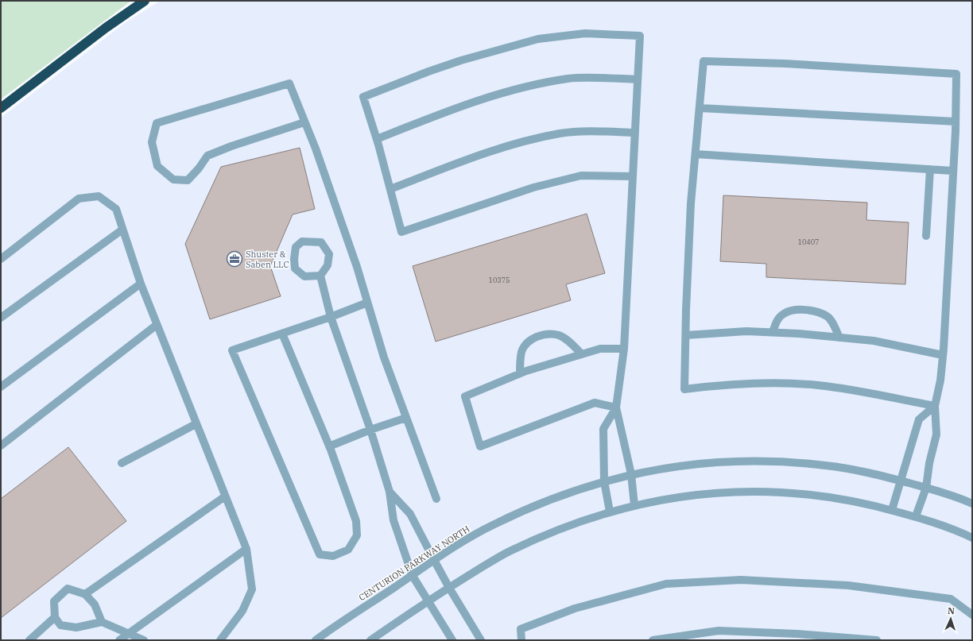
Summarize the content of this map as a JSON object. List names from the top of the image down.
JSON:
{
  "streets": {
    "street": ["CENTURION PARKWAY NORTH"]
  },
  "places": {
    "office": ["Shuster & Saben LLC"]
  },
  "house_numbers": ["10407", "10375"],
  "north": "top"
}
